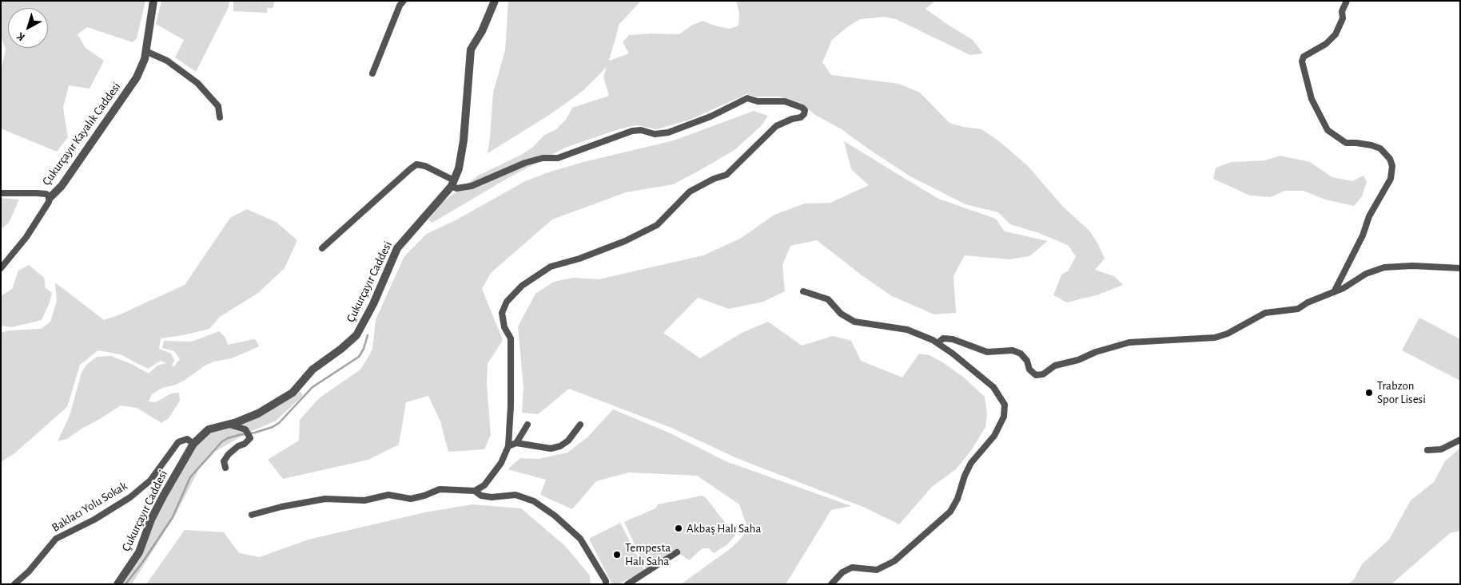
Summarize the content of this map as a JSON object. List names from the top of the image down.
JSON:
{
  "streets": {
    "street": ["Çukurçayır Kayalık Caddesi", "Çukurçayır Caddesi", "Baklacı Yolu Sokak"]
  },
  "crossings": [
    ["Çukurçayır Caddesi", "Baklacı Yolu Sokak"]
  ],
  "places": ["Trabzon Spor Lisesi", "Akbaş Halı Saha", "Tempesta Halı Saha"],
  "north": "bottom left"
}
